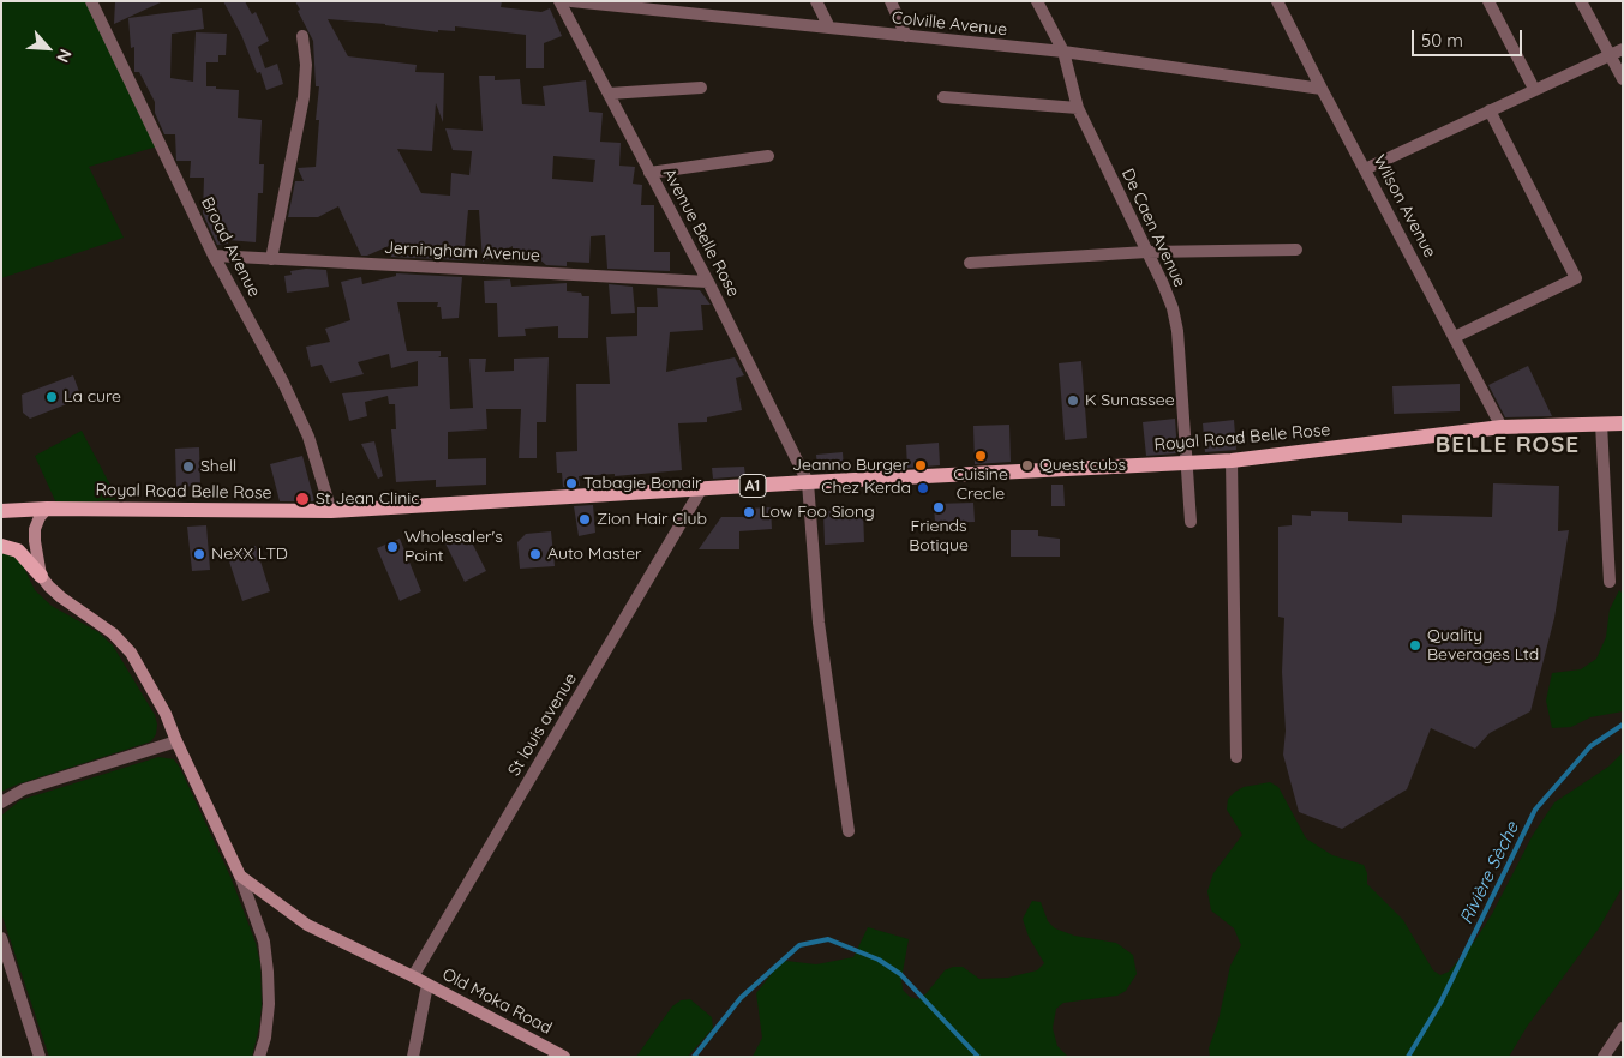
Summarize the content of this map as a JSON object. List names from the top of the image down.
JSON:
{
  "streets": {
    "main road": ["Royal Road Belle Rose", "A1"],
    "street": [
      "Colville Avenue",
      "Wilson Avenue",
      "De Caen Avenue",
      "Avenue Belle Rose",
      "Broad Avenue",
      "Jerningham Avenue",
      "St louis avenue",
      "Old Moka Road"
    ]
  },
  "crossings": [
    ["Colville Avenue", "Wilson Avenue"],
    ["Colville Avenue", "De Caen Avenue"],
    ["Wilson Avenue", "Royal Road Belle Rose"],
    ["De Caen Avenue", "Royal Road Belle Rose"],
    ["Avenue Belle Rose", "Jerningham Avenue"],
    ["Avenue Belle Rose", "Royal Road Belle Rose"],
    ["Broad Avenue", "Jerningham Avenue"],
    ["Broad Avenue", "Royal Road Belle Rose"],
    ["Royal Road Belle Rose", "St louis avenue"],
    ["St louis avenue", "Old Moka Road"]
  ],
  "districts": ["BELLE ROSE"],
  "water": ["Rivière Sèche"],
  "places": [
    "La cure",
    "K Sunassee",
    "Cuisine Crecle",
    "Jeanno Burger",
    "Quest cubs",
    "Shell",
    "Tabagie Bonair",
    "Chez Kerda",
    "St Jean Clinic",
    "Friends Botique",
    "Low Foo Siong",
    "Zion Hair Club",
    "Wholesaler's Point",
    "NeXX LTD",
    "Auto Master",
    "Quality Beverages Ltd"
  ],
  "scale_bar": "50 m",
  "north": "bottom right"
}
